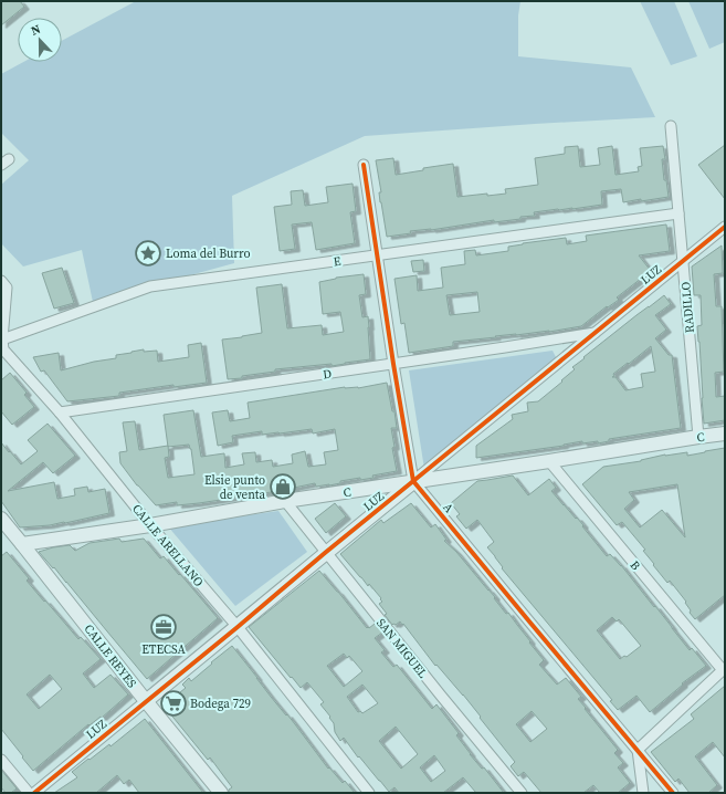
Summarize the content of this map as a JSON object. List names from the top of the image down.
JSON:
{
  "streets": {
    "street": [
      "E",
      "LUZ",
      "RADILLO",
      "D",
      "C",
      "A",
      "CALLE ARELLANO",
      "B",
      "SAN MIGUEL",
      "CALLE REYES"
    ]
  },
  "crossings": [
    ["E", "RADILLO"],
    ["E", "CALLE ARELLANO"],
    ["LUZ", "RADILLO"],
    ["LUZ", "D"],
    ["LUZ", "C"],
    ["LUZ", "A"],
    ["LUZ", "CALLE ARELLANO"],
    ["LUZ", "SAN MIGUEL"],
    ["LUZ", "CALLE REYES"],
    ["RADILLO", "C"],
    ["D", "CALLE ARELLANO"],
    ["C", "A"],
    ["C", "CALLE ARELLANO"],
    ["C", "B"],
    ["C", "SAN MIGUEL"],
    ["C", "CALLE REYES"]
  ],
  "places": {
    "place": ["Loma del Burro"],
    "shop": ["Elsie punto de venta"],
    "office": ["ETECSA"],
    "supermarket": ["Bodega 729"]
  },
  "north": "top"
}
